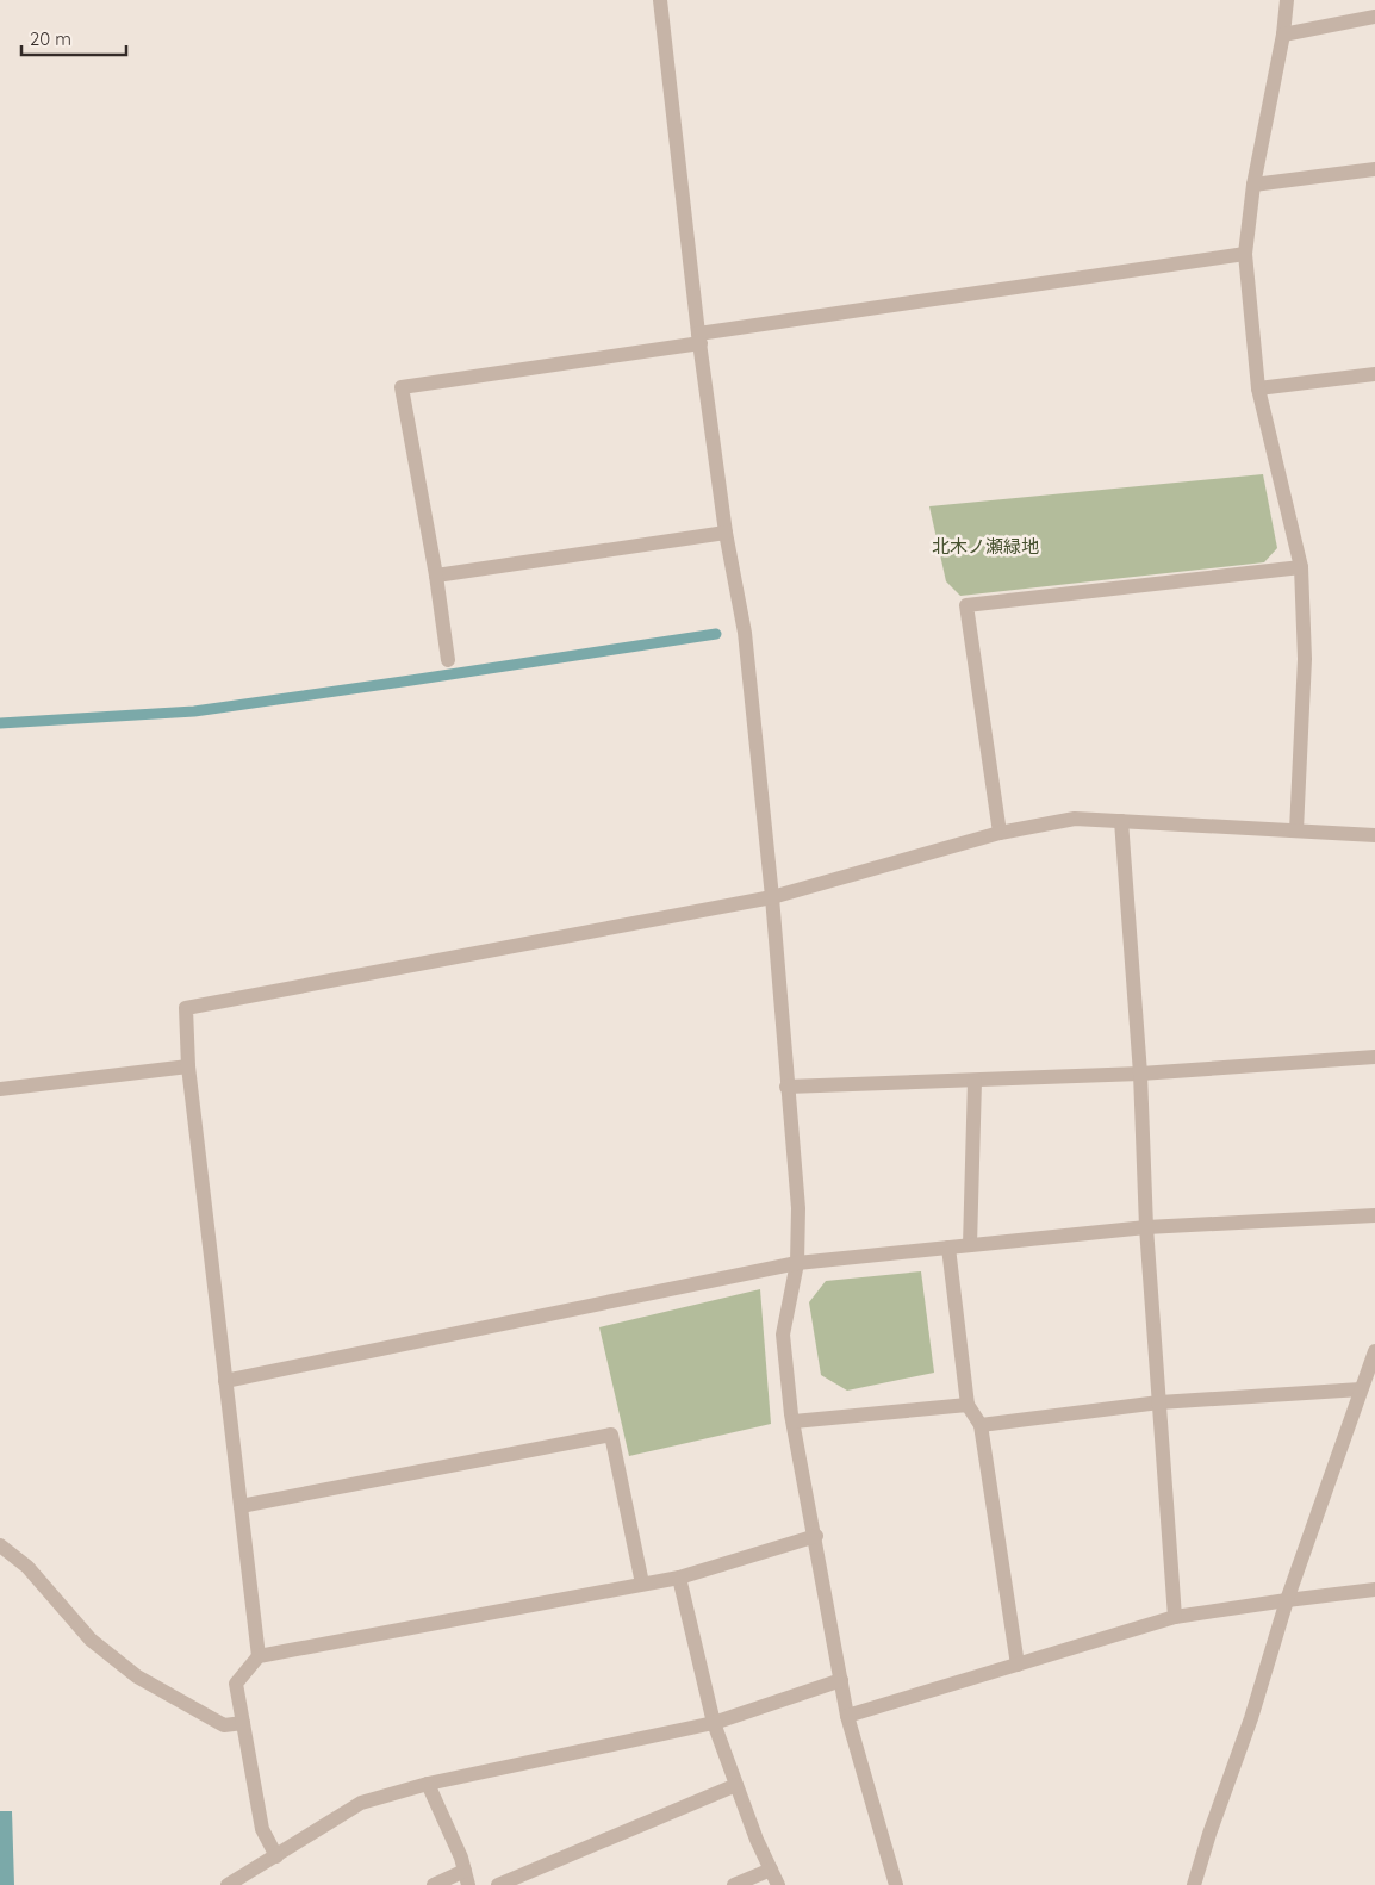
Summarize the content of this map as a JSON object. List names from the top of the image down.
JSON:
{
  "parks": ["北木ノ瀬緑地"],
  "scale_bar": "20 m"
}
